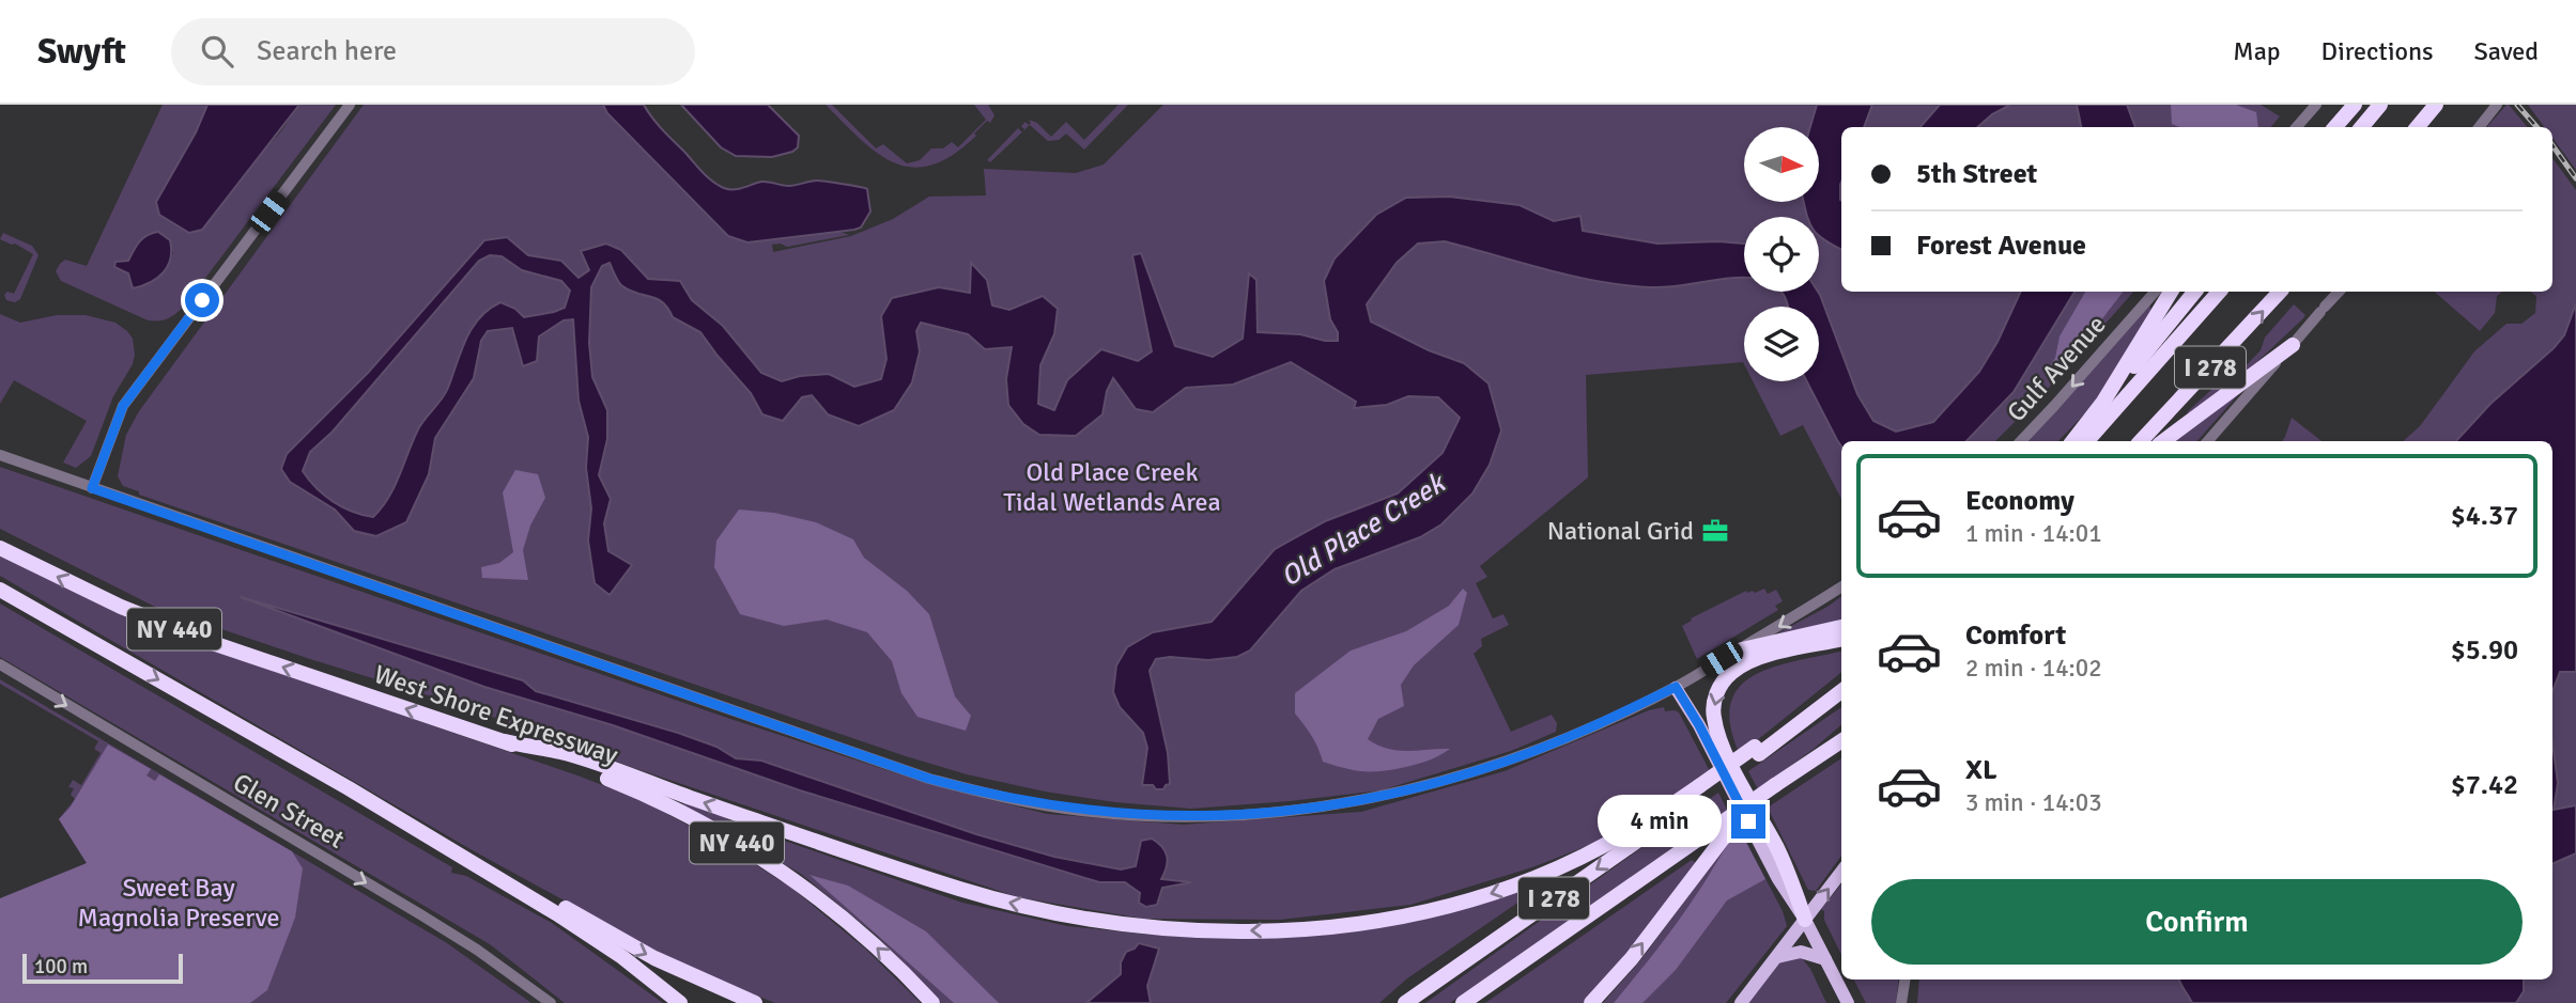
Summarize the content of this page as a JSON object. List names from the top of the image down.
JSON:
{
  "streets": {
    "highway": ["I 278", "NY 440", "West Shore Expressway"],
    "street": ["Gulf Avenue", "Glen Street"]
  },
  "one_way": ["Gulf Avenue", "Glen Street"],
  "water": ["Old Place Creek"],
  "parks": ["Old Place Creek Tidal Wetlands Area", "Sweet Bay Magnolia Preserve"],
  "places": {
    "office": ["National Grid"]
  },
  "scale_bar": "100 m",
  "north": "right",
  "page": {
    "header": "Swyft",
    "search": "Search here",
    "nav": ["Map", "Directions", "Saved"],
    "banner": ["5th Street", "Forest Avenue"],
    "list": [
      {
        "name": "Economy",
        "note": "1 min · 14:01",
        "value": "$4.37"
      },
      {
        "name": "Comfort",
        "note": "2 min · 14:02",
        "value": "$5.90"
      },
      {
        "name": "XL",
        "note": "3 min · 14:03",
        "value": "$7.42"
      }
    ],
    "bubble": "4 min",
    "buttons": "Confirm",
    "scale": "100 m"
  }
}
